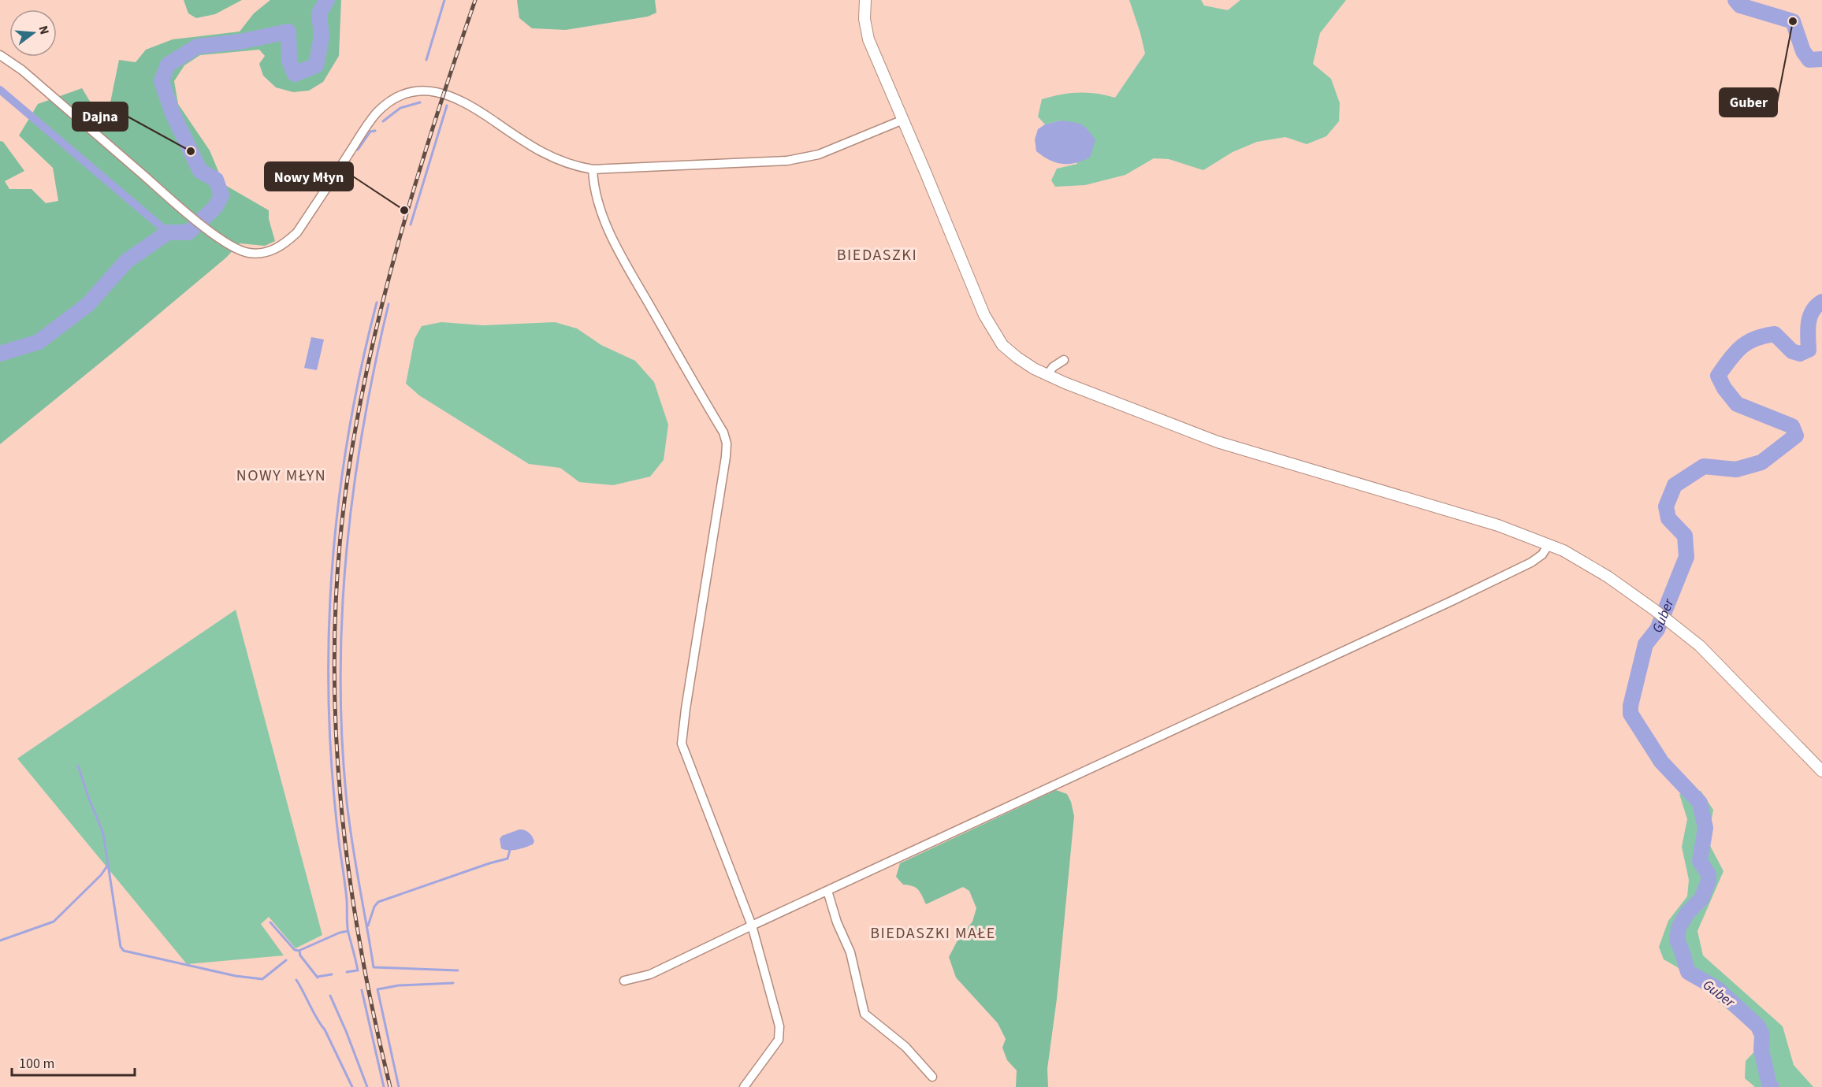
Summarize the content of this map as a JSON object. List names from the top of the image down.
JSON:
{
  "districts": ["BIEDASZKI", "NOWY MŁYN", "BIEDASZKI MAŁE"],
  "water": ["Guber"],
  "places": ["Guber", "Dajna", "Nowy Młyn"],
  "scale_bar": "100 m",
  "north": "right"
}
